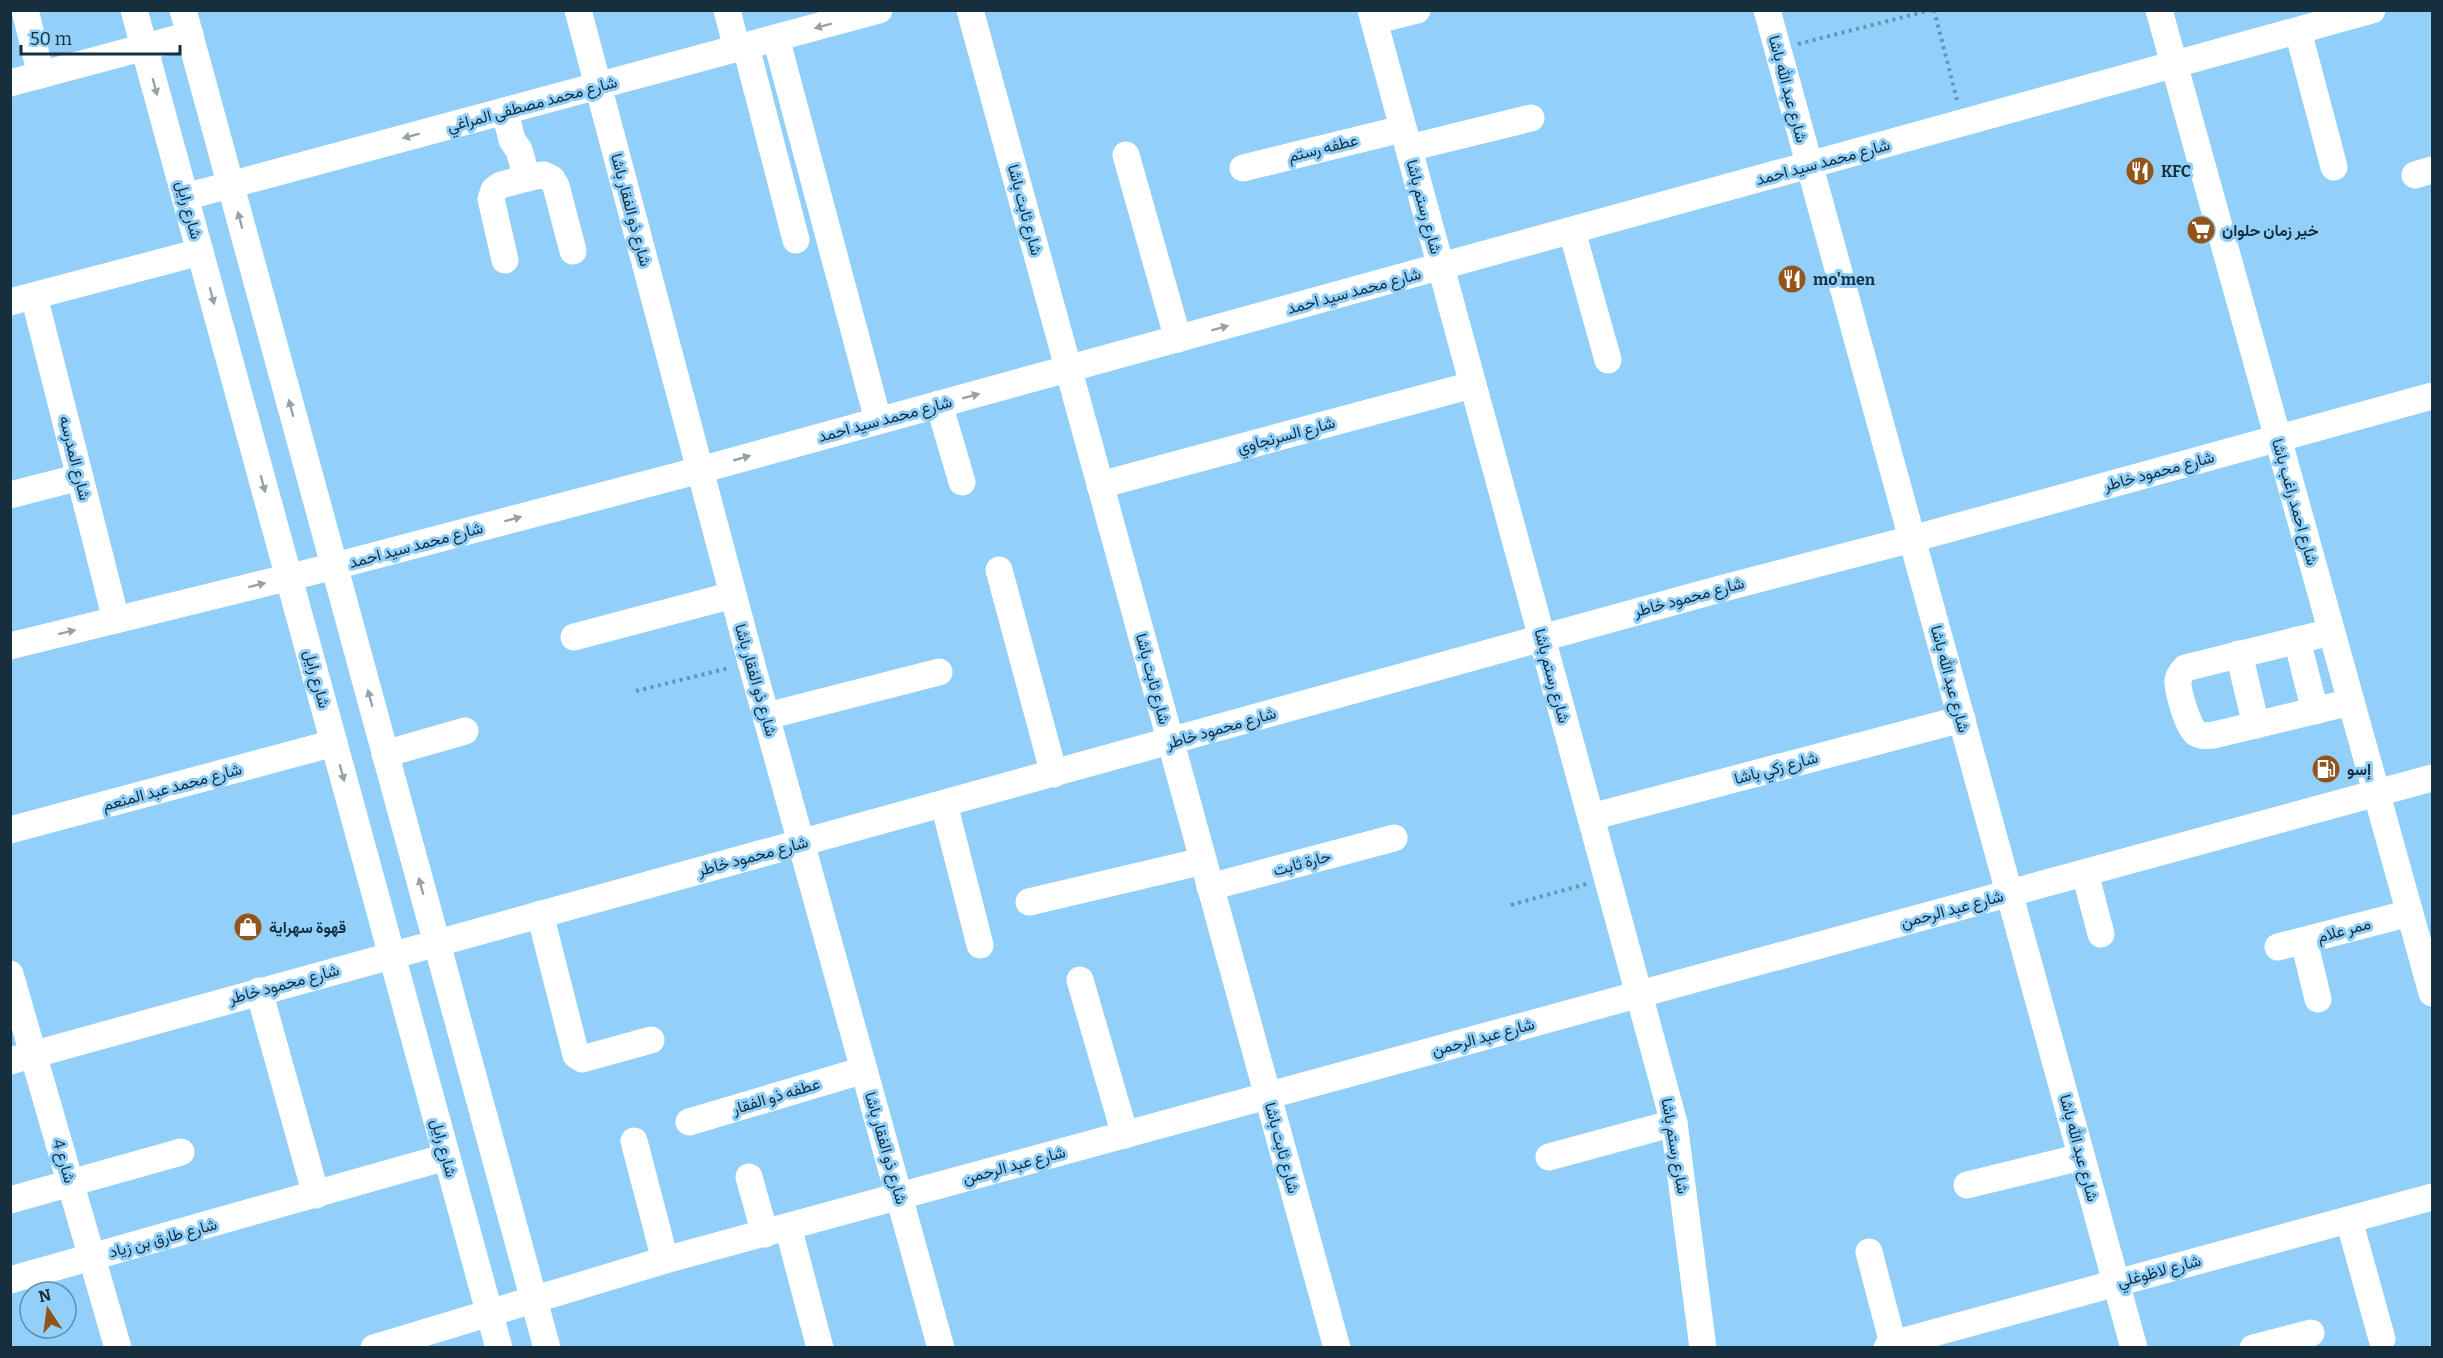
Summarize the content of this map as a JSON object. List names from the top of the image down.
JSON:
{
  "streets": {
    "street": [
      "شارع عبد الله باشا",
      "شارع محمد مصطفى المراغي",
      "عطفه رستم",
      "شارع محمد سيد احمد",
      "شارع رستم باشا",
      "شارع رايل",
      "شارع ذو الفقار باشا",
      "شارع ثابت باشا",
      "شارع السرنجاوي",
      "شارع المدرسه",
      "شارع محمود خاطر",
      "شارع احمد راغب باشا",
      "شارع زكي باشا",
      "شارع محمد عبد المنعم",
      "حارة ثابت",
      "شارع عبد الرحمن",
      "ممر علام",
      "عطفه ذو الفقار",
      "شارع 4",
      "شارع طارق بن زياد",
      "شارع لاظوغلي"
    ]
  },
  "crossings": [
    ["شارع عبد الله باشا", "شارع محمد سيد احمد"],
    ["شارع عبد الله باشا", "شارع محمود خاطر"],
    ["شارع عبد الله باشا", "شارع زكي باشا"],
    ["شارع عبد الله باشا", "شارع عبد الرحمن"],
    ["شارع عبد الله باشا", "شارع لاظوغلي"],
    ["شارع محمد مصطفى المراغي", "شارع رايل"],
    ["شارع محمد مصطفى المراغي", "شارع ذو الفقار باشا"],
    ["عطفه رستم", "شارع رستم باشا"],
    ["شارع محمد سيد احمد", "شارع رستم باشا"],
    ["شارع محمد سيد احمد", "شارع رايل"],
    ["شارع محمد سيد احمد", "شارع ذو الفقار باشا"],
    ["شارع محمد سيد احمد", "شارع ثابت باشا"],
    ["شارع محمد سيد احمد", "شارع المدرسه"],
    ["شارع محمد سيد احمد", "شارع احمد راغب باشا"],
    ["شارع رستم باشا", "شارع السرنجاوي"],
    ["شارع رستم باشا", "شارع محمود خاطر"],
    ["شارع رستم باشا", "شارع زكي باشا"],
    ["شارع رستم باشا", "شارع عبد الرحمن"],
    ["شارع رايل", "شارع محمود خاطر"],
    ["شارع رايل", "شارع محمد عبد المنعم"],
    ["شارع رايل", "شارع عبد الرحمن"],
    ["شارع رايل", "شارع طارق بن زياد"],
    ["شارع ذو الفقار باشا", "شارع محمود خاطر"],
    ["شارع ذو الفقار باشا", "شارع عبد الرحمن"],
    ["شارع ذو الفقار باشا", "عطفه ذو الفقار"],
    ["شارع ثابت باشا", "شارع السرنجاوي"],
    ["شارع ثابت باشا", "شارع محمود خاطر"],
    ["شارع ثابت باشا", "حارة ثابت"],
    ["شارع ثابت باشا", "شارع عبد الرحمن"],
    ["شارع محمود خاطر", "شارع احمد راغب باشا"],
    ["شارع محمود خاطر", "شارع 4"],
    ["شارع احمد راغب باشا", "شارع عبد الرحمن"],
    ["شارع احمد راغب باشا", "ممر علام"],
    ["شارع 4", "شارع طارق بن زياد"]
  ],
  "one_way": ["شارع محمد مصطفى المراغي", "شارع محمد سيد احمد"],
  "places": {
    "restaurant": ["KFC", "mo'men"],
    "supermarket": ["خير زمان حلوان"],
    "fuel station": ["إسو"],
    "shop": ["قهوة سهراية"]
  },
  "scale_bar": "50 m",
  "north": "top"
}
